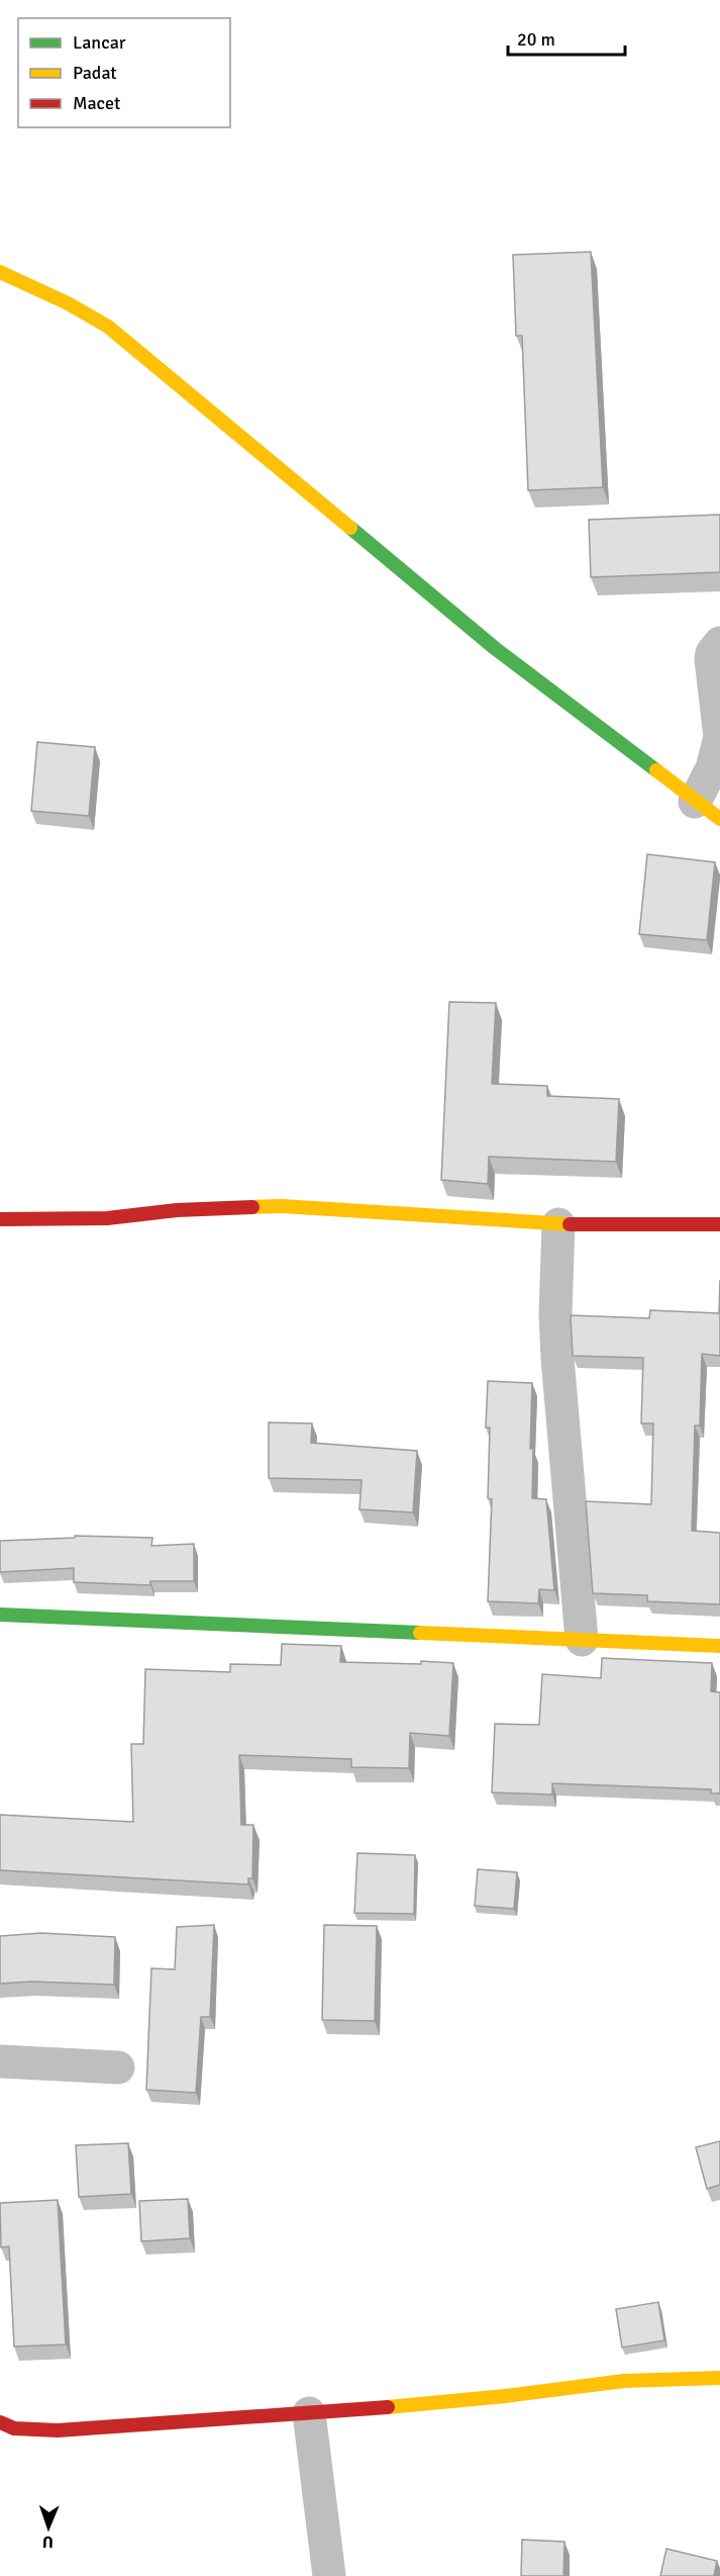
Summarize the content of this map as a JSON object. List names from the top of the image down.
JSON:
{
  "legend": ["Lancar", "Padat", "Macet"],
  "scale_bar": "20 m",
  "north": "bottom"
}
